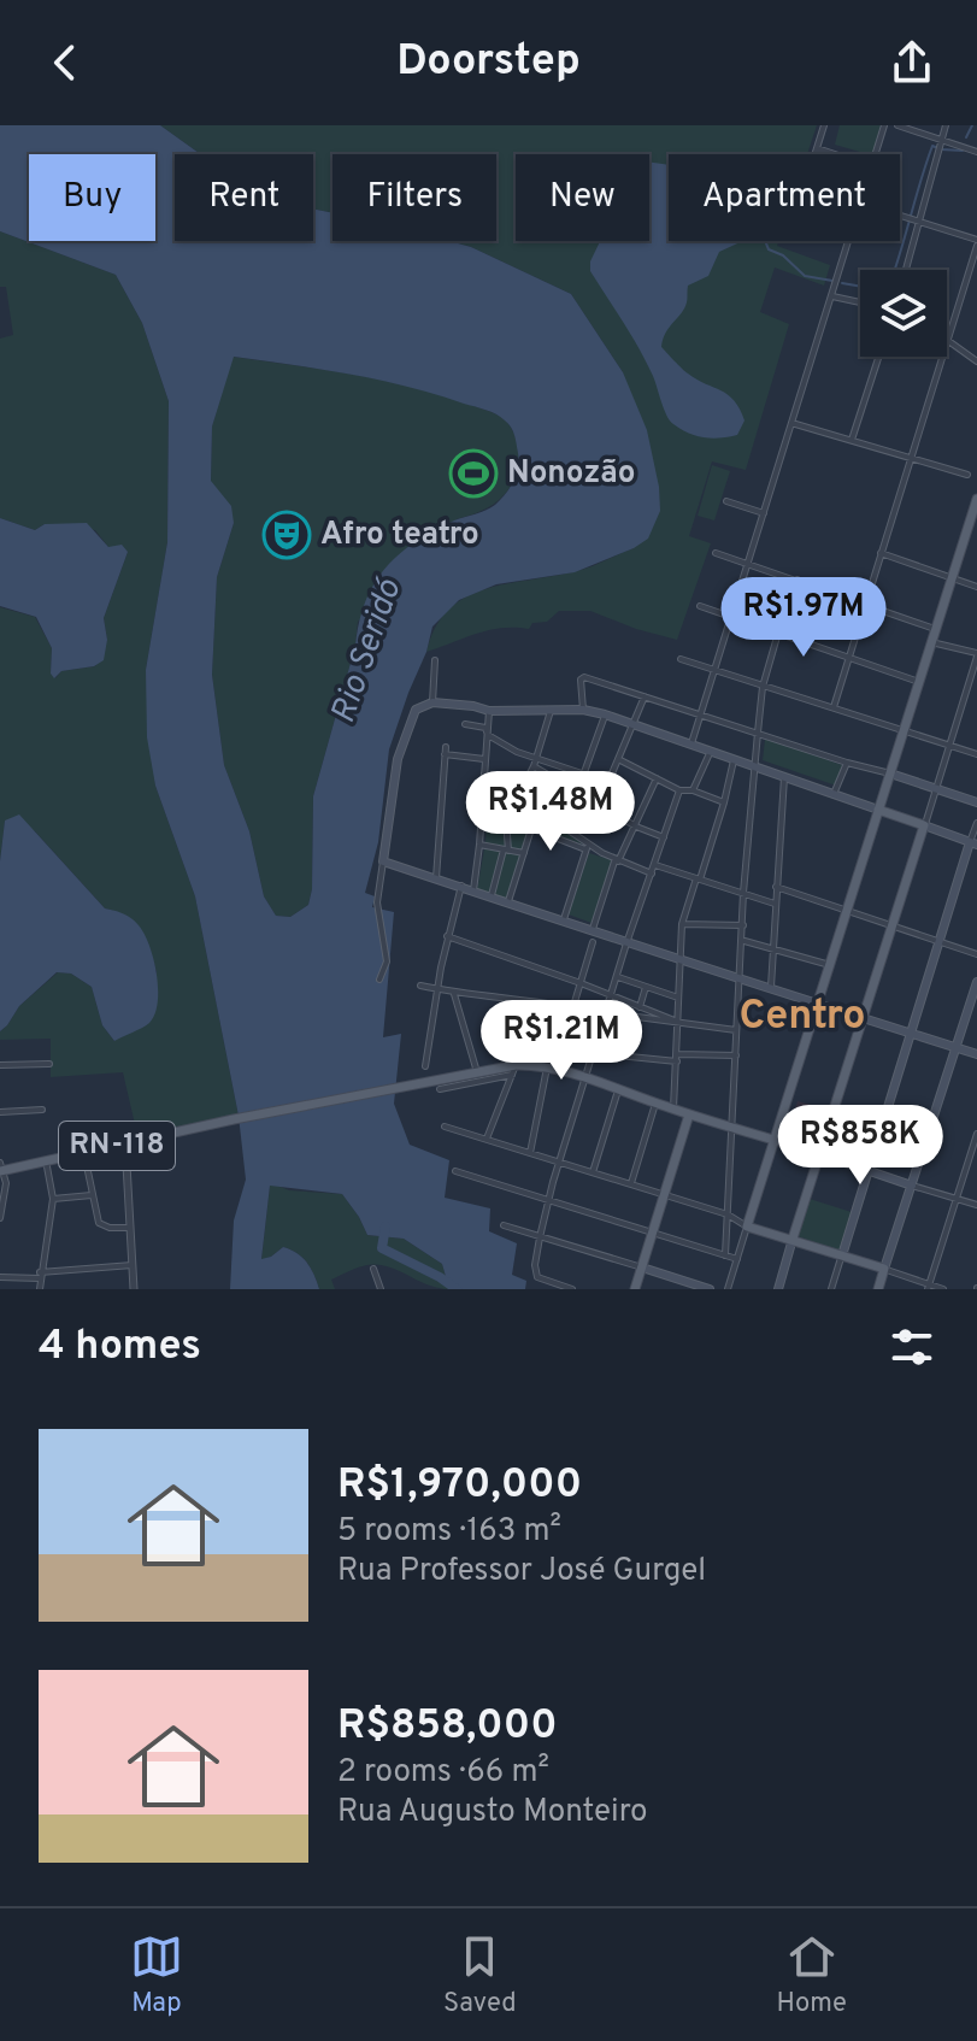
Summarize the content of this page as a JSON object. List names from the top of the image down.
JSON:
{
  "streets": {
    "main road": ["RN-118"]
  },
  "districts": ["Centro"],
  "water": ["Rio Seridó"],
  "places": {
    "sports": ["Nonozão"],
    "theatre": ["Afro teatro"]
  },
  "page": {
    "header": "Doorstep",
    "chip": [
      "Buy",
      "Rent",
      "Filters",
      "New",
      "Apartment"
    ],
    "price": [
      "R$1.97M",
      "R$1.48M",
      "R$1.21M",
      "R$858K"
    ],
    "heading": "4 homes",
    "list": [
      {
        "name": "R$1,970,000",
        "note": "5 rooms · 163 m² · Rua Professor José Gurgel"
      },
      {
        "name": "R$858,000",
        "note": "2 rooms · 66 m² · Rua Augusto Monteiro"
      }
    ],
    "tabs": ["Map", "Saved", "Home"]
  }
}
